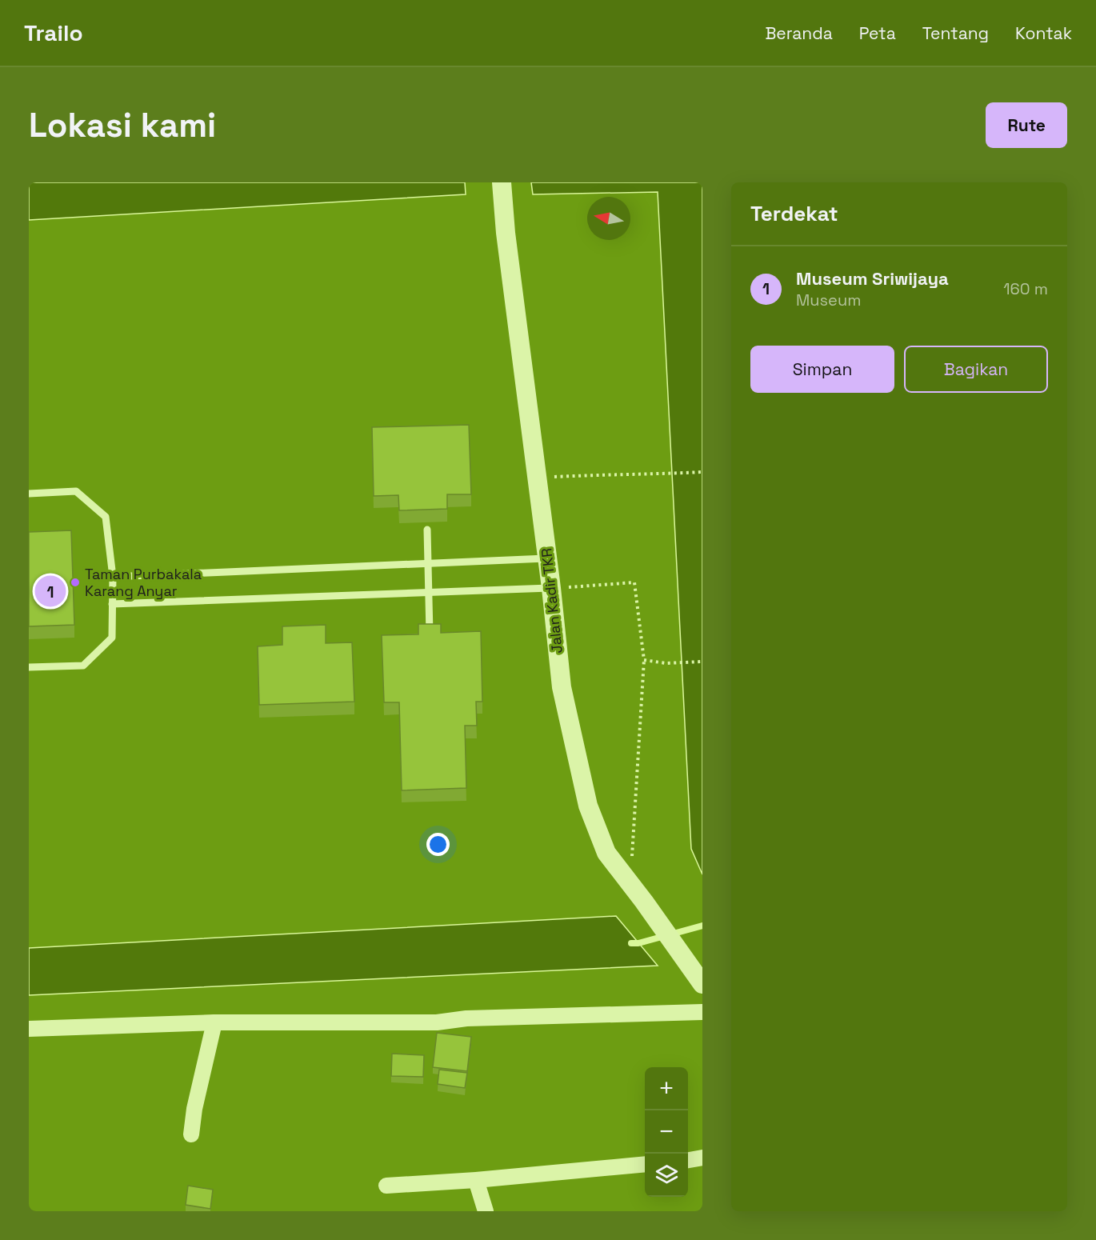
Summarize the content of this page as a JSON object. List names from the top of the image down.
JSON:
{
  "streets": {
    "street": ["Jalan Kadir TKR"]
  },
  "places": ["Taman Purbakala Karang Anyar"],
  "north": "left",
  "page": {
    "header": "Trailo",
    "nav": [
      "Beranda",
      "Peta",
      "Tentang",
      "Kontak"
    ],
    "buttons": [
      "Rute",
      ["Simpan", "Bagikan"]
    ],
    "title": "Lokasi kami",
    "heading": "Terdekat",
    "list": [
      {
        "mark": "1",
        "name": "Museum Sriwijaya",
        "note": "Museum",
        "value": "160 m"
      }
    ],
    "pins": "1",
    "map_buttons": ["+", "−"]
  }
}
